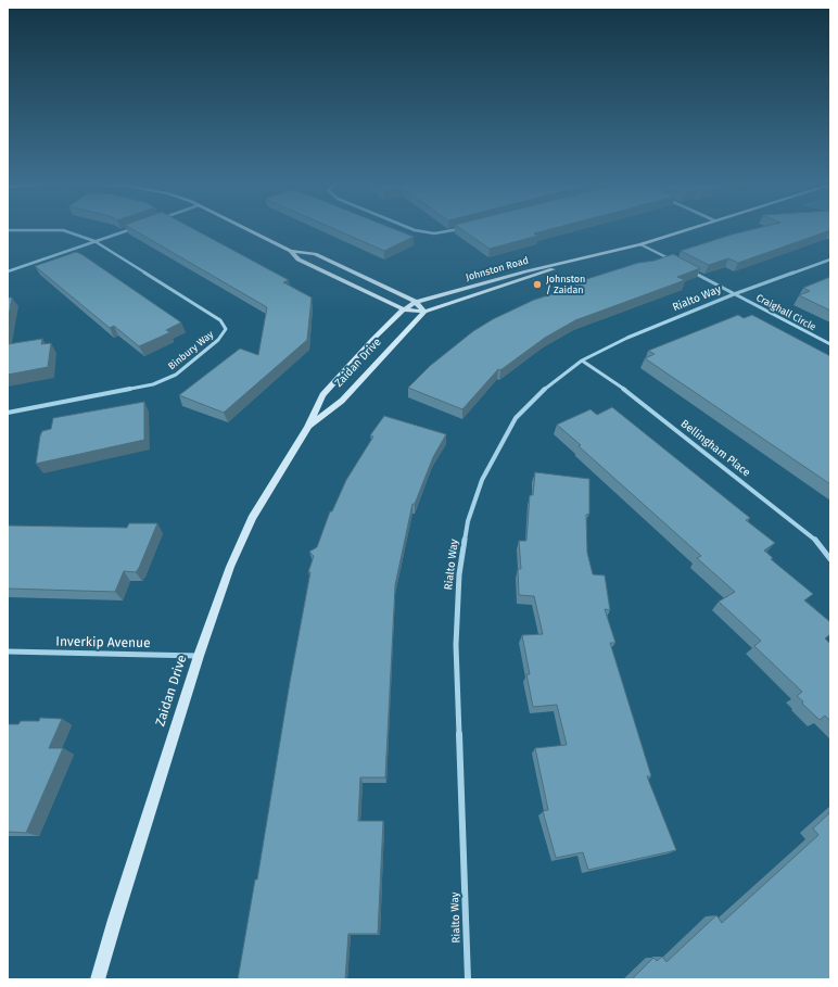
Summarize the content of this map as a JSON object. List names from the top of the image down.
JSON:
{
  "streets": {
    "street": [
      "Johnston Road",
      "Rialto Way",
      "Craighall Circle",
      "Binbury Way",
      "Zaidan Drive",
      "Bellingham Place",
      "Inverkip Avenue"
    ]
  },
  "crossings": [
    ["Johnston Road", "Zaidan Drive"],
    ["Rialto Way", "Craighall Circle"],
    ["Rialto Way", "Bellingham Place"],
    ["Zaidan Drive", "Inverkip Avenue"]
  ],
  "places": ["Johnston / Zaidan"]
}
